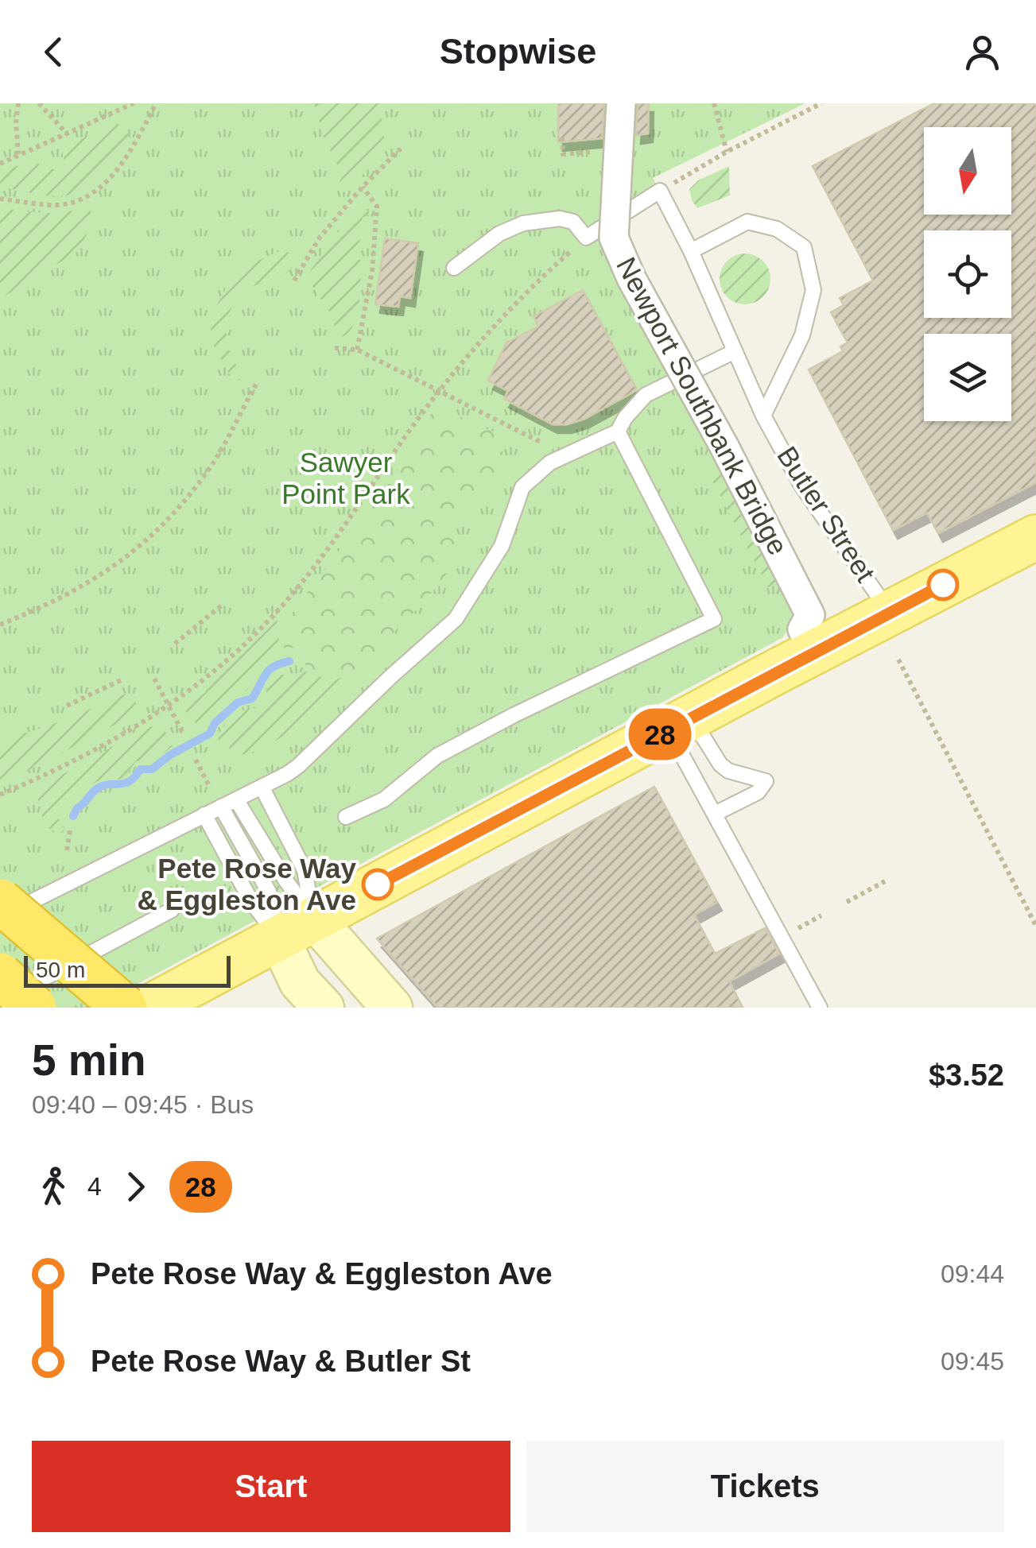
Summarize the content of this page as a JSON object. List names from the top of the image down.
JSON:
{
  "streets": {
    "street": ["Newport Southbank Bridge"],
    "lane": ["Butler Street"]
  },
  "parks": ["Sawyer Point Park"],
  "places": ["Pete Rose Way & Eggleston Ave"],
  "lines": ["bus line 28"],
  "scale_bar": "50 m",
  "north": "bottom",
  "page": {
    "header": "Stopwise",
    "on_map": "28",
    "scale": "50 m",
    "heading": ["5 min", "09:40 – 09:45 · Bus", "$3.52"],
    "legs": ["4", "28"],
    "list": [
      {
        "name": "Pete Rose Way & Eggleston Ave",
        "value": "09:44"
      },
      {
        "name": "Pete Rose Way & Butler St",
        "value": "09:45"
      }
    ],
    "buttons": ["Start", "Tickets"]
  }
}
